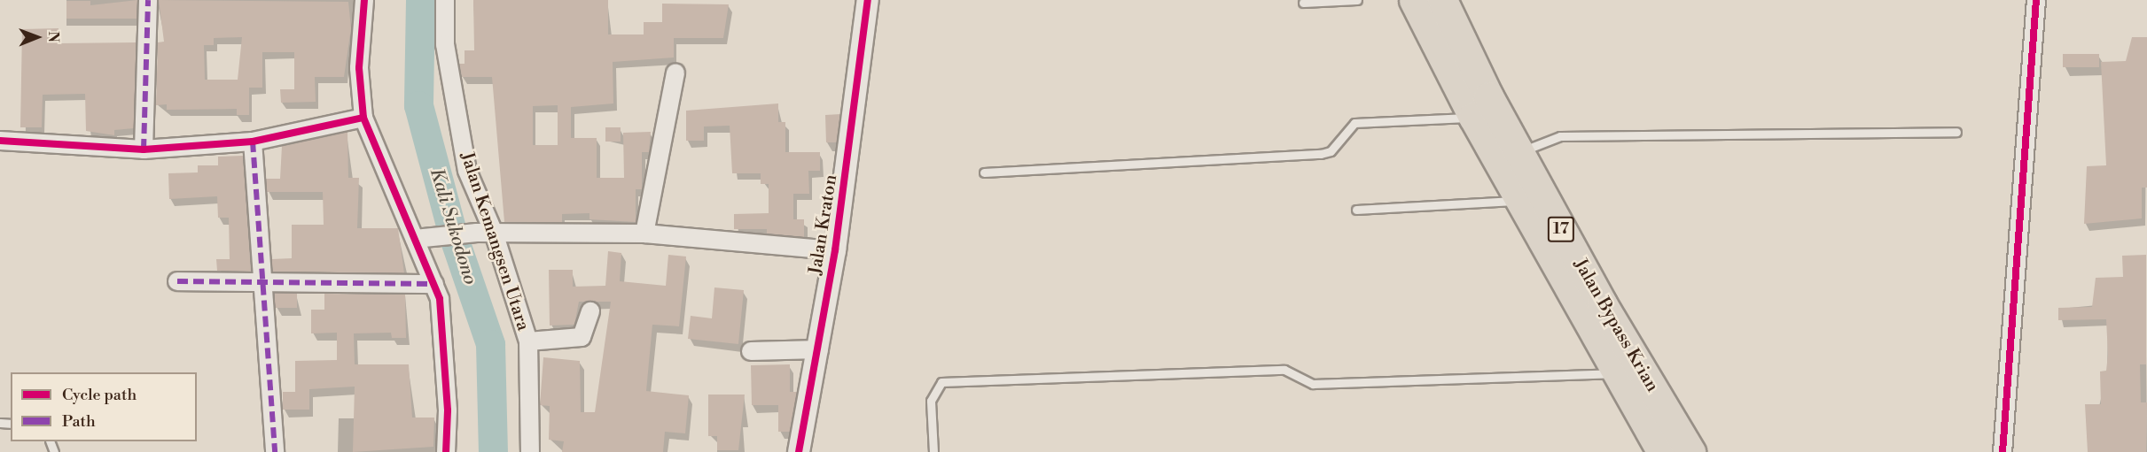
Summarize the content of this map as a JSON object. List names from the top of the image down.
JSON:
{
  "streets": {
    "highway": ["17", "Jalan Bypass Krian"],
    "street": ["Jalan Kraton", "Jalan Kemangsen Utara"]
  },
  "water": ["Kali Sukodono"],
  "legend": ["Cycle path", "Path"],
  "north": "right"
}
